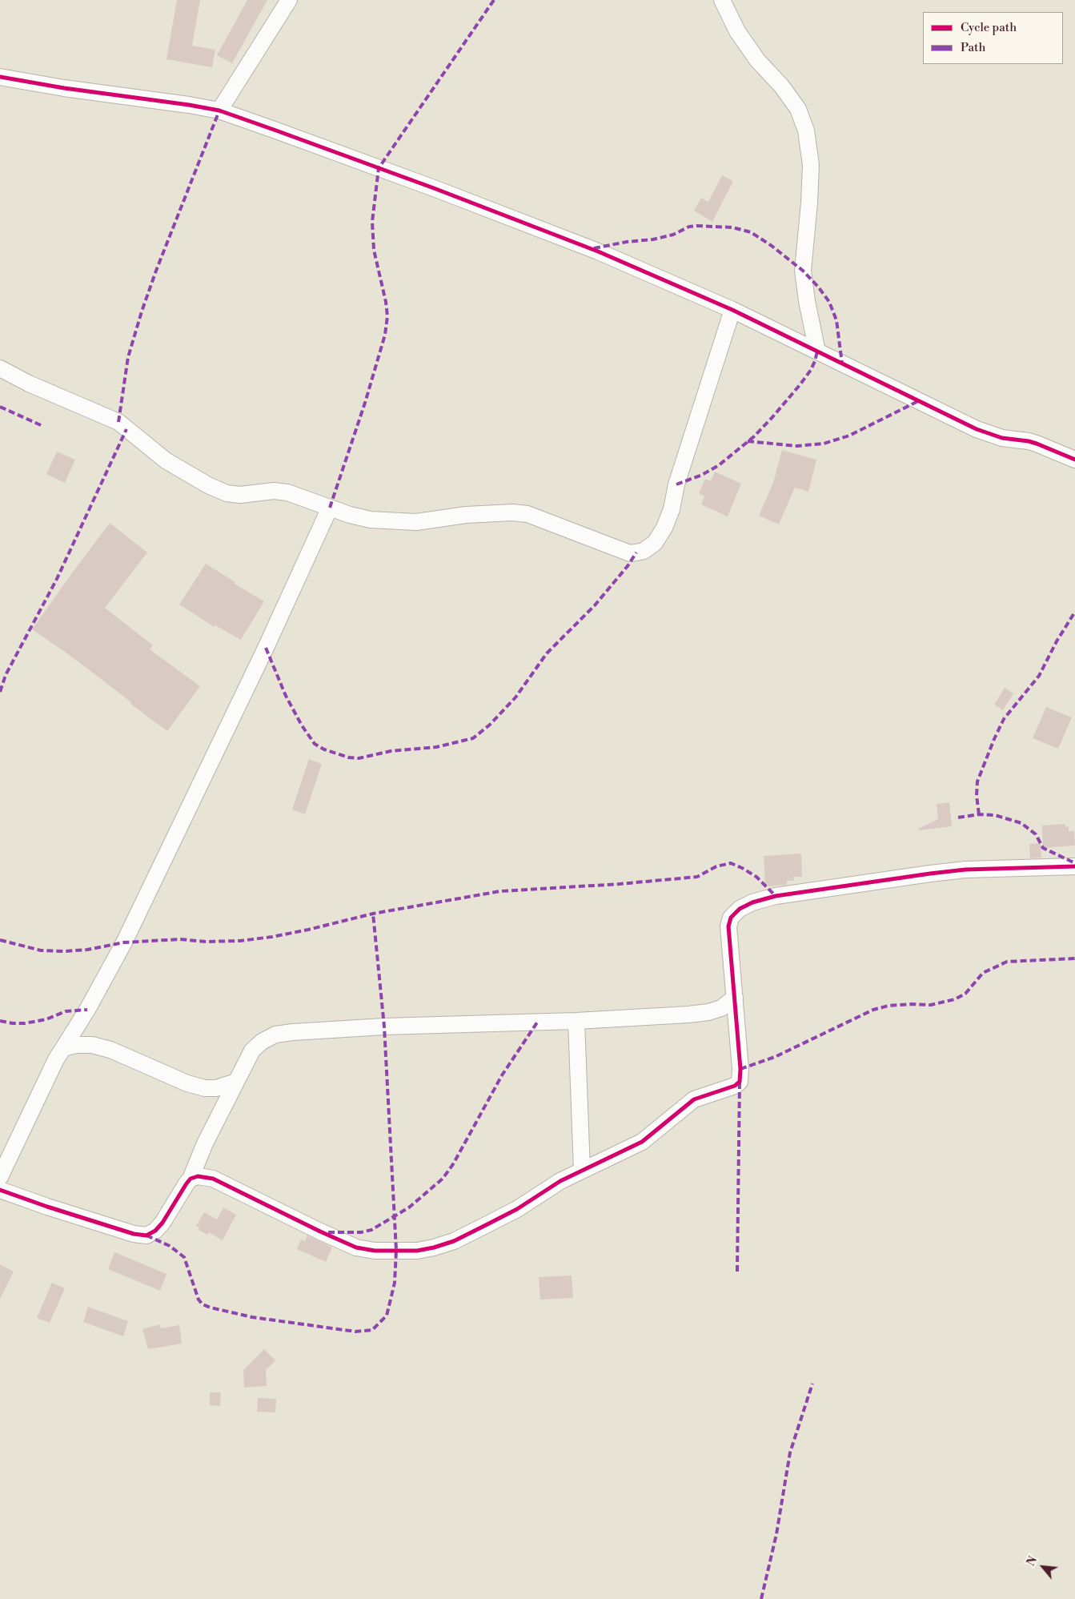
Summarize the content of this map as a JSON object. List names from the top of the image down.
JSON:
{
  "legend": ["Cycle path", "Path"],
  "north": "top left"
}
